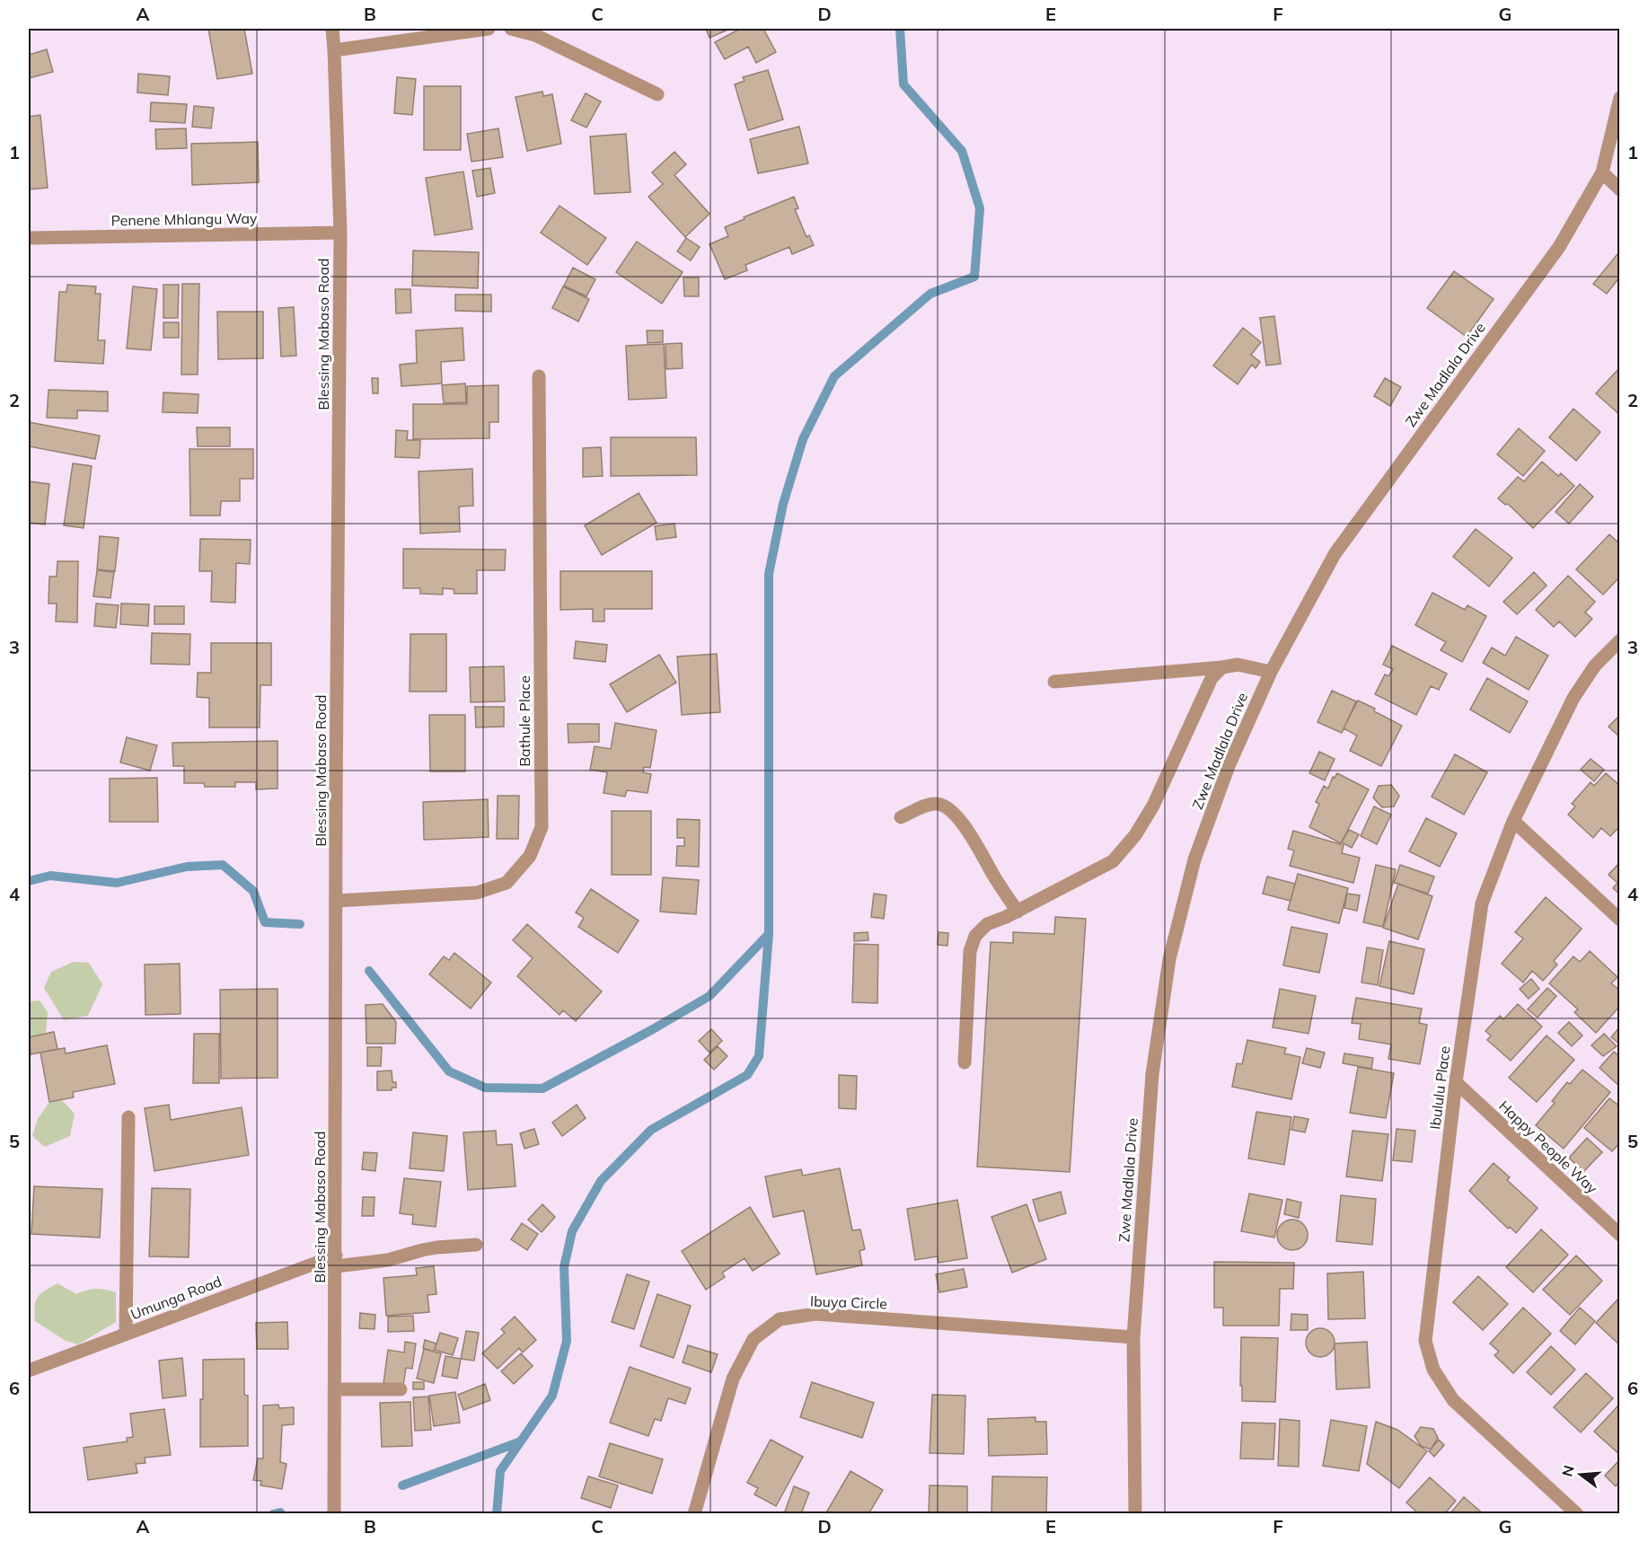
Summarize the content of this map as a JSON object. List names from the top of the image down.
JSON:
{
  "streets": {
    "street": [
      "Penene Mhlangu Way",
      "Blessing Mabaso Road",
      "Zwe Madlala Drive",
      "Bathule Place",
      "Ibululu Place",
      "Happy People Way",
      "Umunga Road",
      "Ibuya Circle"
    ]
  },
  "crossings": [
    ["Penene Mhlangu Way", "Blessing Mabaso Road"],
    ["Blessing Mabaso Road", "Bathule Place"],
    ["Blessing Mabaso Road", "Umunga Road"],
    ["Zwe Madlala Drive", "Ibuya Circle"],
    ["Ibululu Place", "Happy People Way"]
  ],
  "north": "left",
  "grid": {
    "columns": [
      "A",
      "B",
      "C",
      "D",
      "E",
      "F",
      "G"
    ],
    "rows": [
      "1",
      "2",
      "3",
      "4",
      "5",
      "6"
    ]
  }
}
